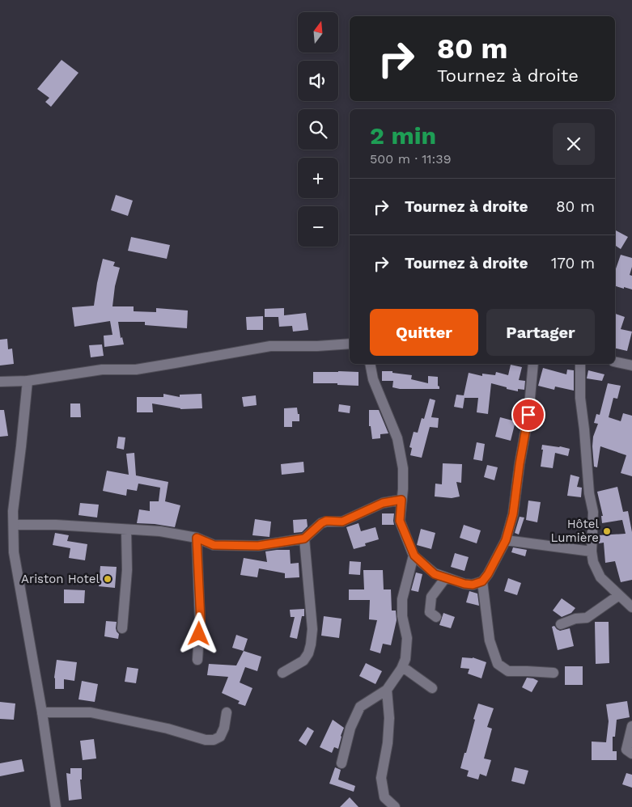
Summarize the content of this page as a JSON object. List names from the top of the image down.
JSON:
{
  "places": ["Hôtel Lumière", "Ariston Hotel"],
  "north": "top",
  "page": {
    "map_buttons": ["+", "−"],
    "turn": ["80 m", "Tournez à droite"],
    "heading": ["2 min", "500 m · 11:39"],
    "list": [
      {
        "name": "Tournez à droite",
        "value": "80 m"
      },
      {
        "name": "Tournez à droite",
        "value": "170 m"
      }
    ],
    "buttons": ["Quitter", "Partager"]
  }
}
